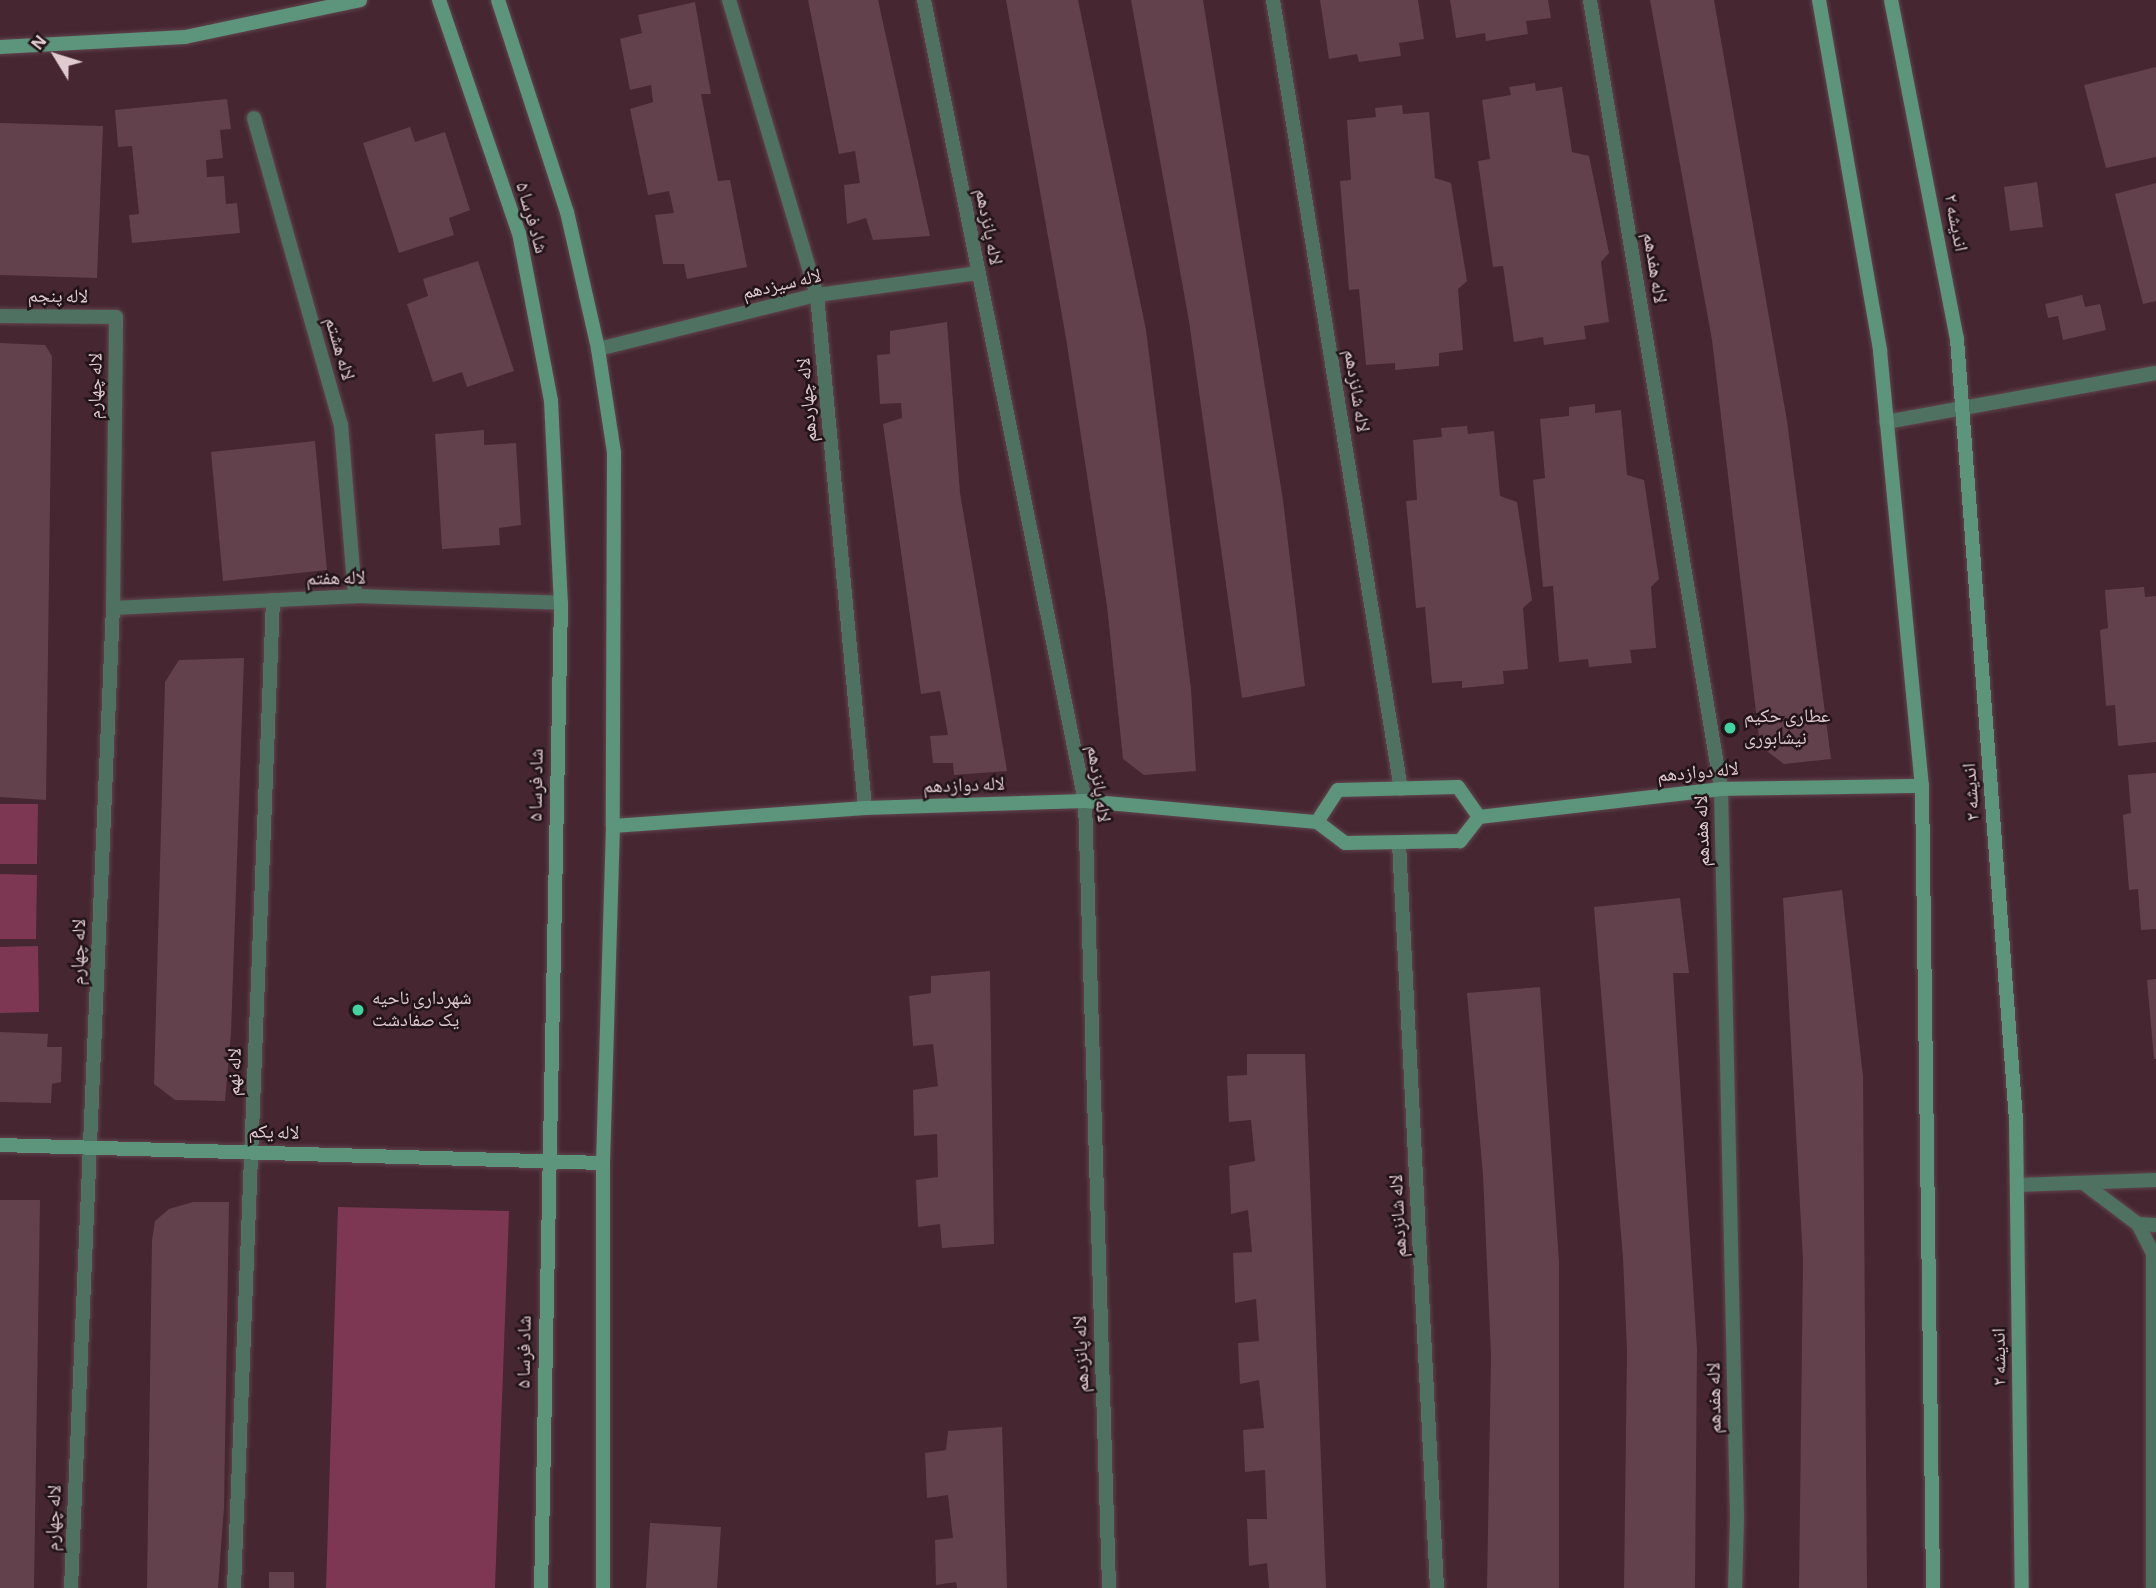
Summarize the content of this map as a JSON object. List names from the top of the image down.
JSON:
{
  "streets": {
    "street": [
      "شاد فرسا ۵",
      "اندیشه ۲",
      "لاله پانزدهم",
      "لاله هفدهم",
      "لاله سیزدهم",
      "لاله پنجم",
      "لاله هشتم",
      "لاله چهارم",
      "لاله شانزدهم",
      "لاله چهاردهم",
      "لاله هفتم",
      "لاله دوازدهم",
      "لاله نهم",
      "لاله یکم"
    ]
  },
  "crossings": [
    ["شاد فرسا ۵", "لاله سیزدهم"],
    ["شاد فرسا ۵", "لاله هفتم"],
    ["شاد فرسا ۵", "لاله دوازدهم"],
    ["شاد فرسا ۵", "لاله یکم"],
    ["لاله پانزدهم", "لاله سیزدهم"],
    ["لاله پانزدهم", "لاله دوازدهم"],
    ["لاله هفدهم", "لاله دوازدهم"],
    ["لاله سیزدهم", "لاله چهاردهم"],
    ["لاله پنجم", "لاله چهارم"],
    ["لاله هشتم", "لاله هفتم"],
    ["لاله چهارم", "لاله هفتم"],
    ["لاله چهارم", "لاله یکم"],
    ["لاله چهاردهم", "لاله دوازدهم"],
    ["لاله هفتم", "لاله نهم"],
    ["لاله نهم", "لاله یکم"]
  ],
  "places": ["عطاری حکیم نیشابوری", "شهرداری ناحیه یک صفادشت"],
  "north": "top left"
}
